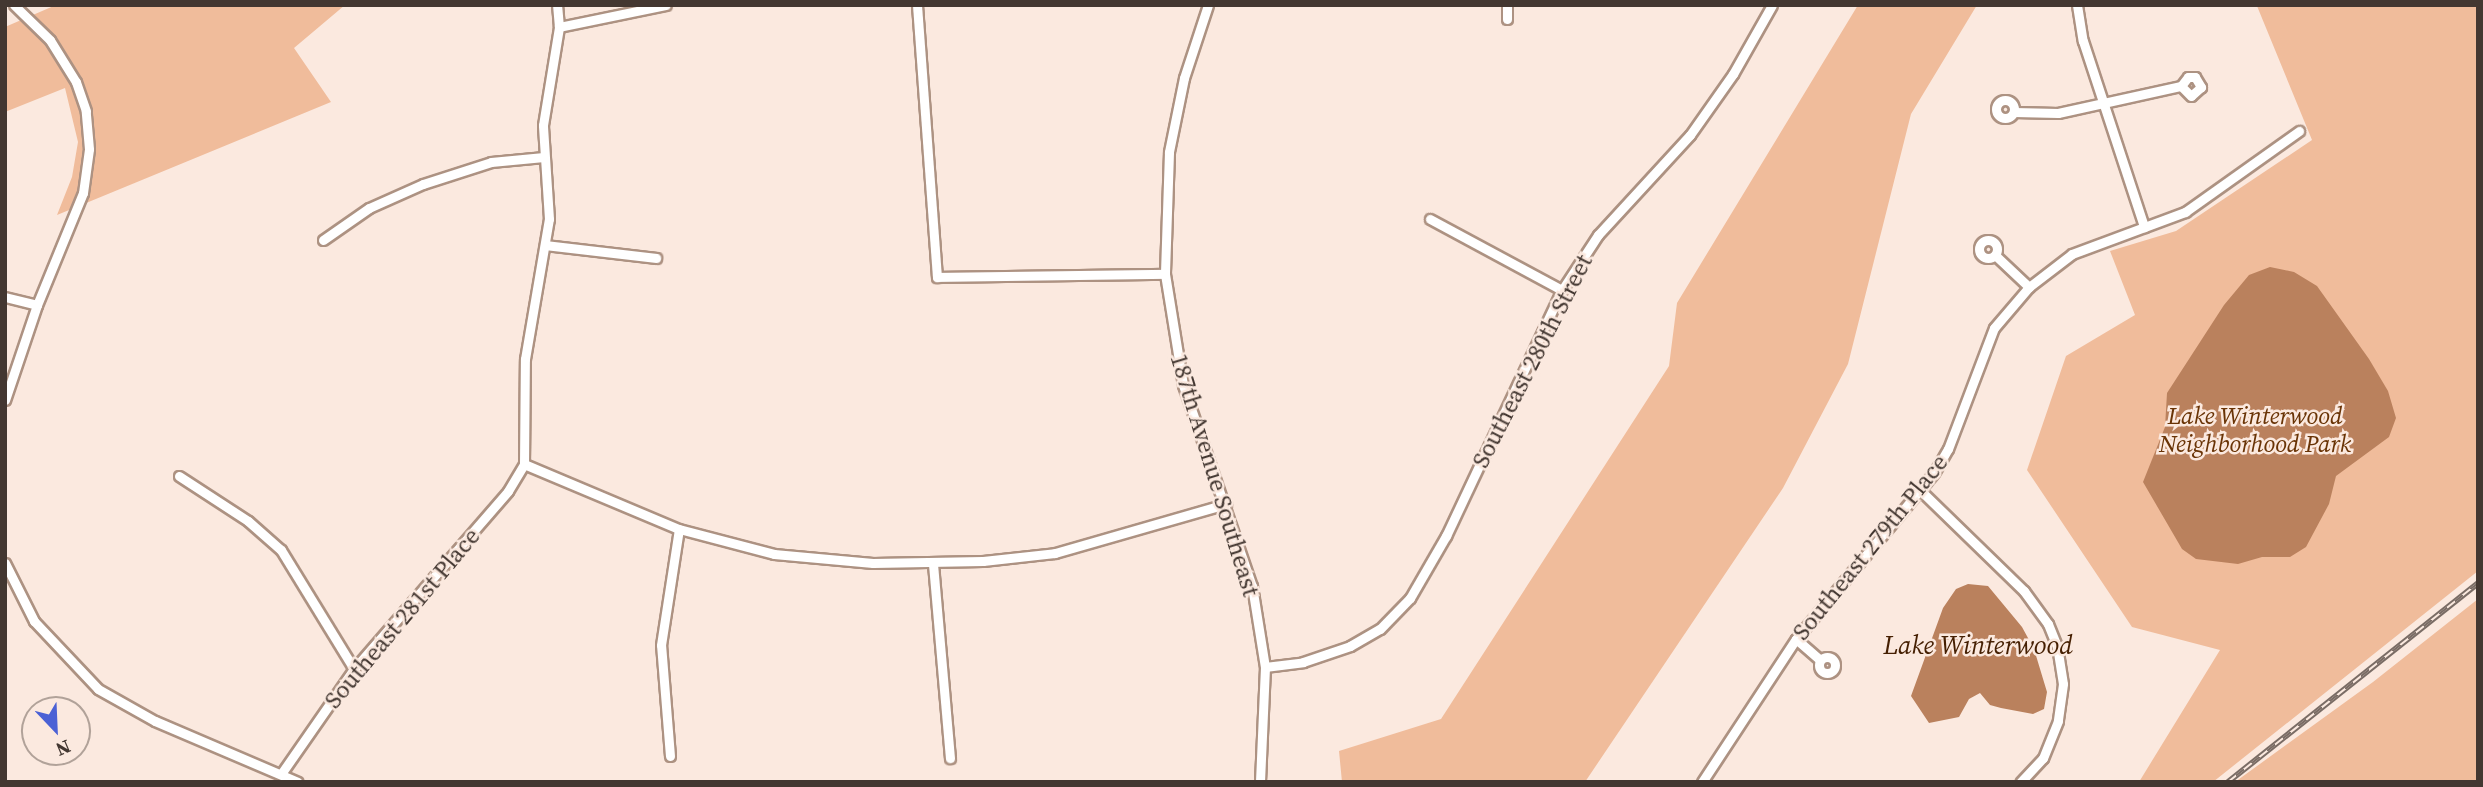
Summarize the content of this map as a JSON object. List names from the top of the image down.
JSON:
{
  "streets": {
    "street": [
      "Southeast 280th Street",
      "187th Avenue Southeast",
      "Southeast 279th Place",
      "Southeast 281st Place"
    ]
  },
  "crossings": [
    ["Southeast 280th Street", "187th Avenue Southeast"]
  ],
  "water": ["Lake Winterwood"],
  "parks": ["Lake Winterwood Neighborhood Park"],
  "north": "bottom right"
}
